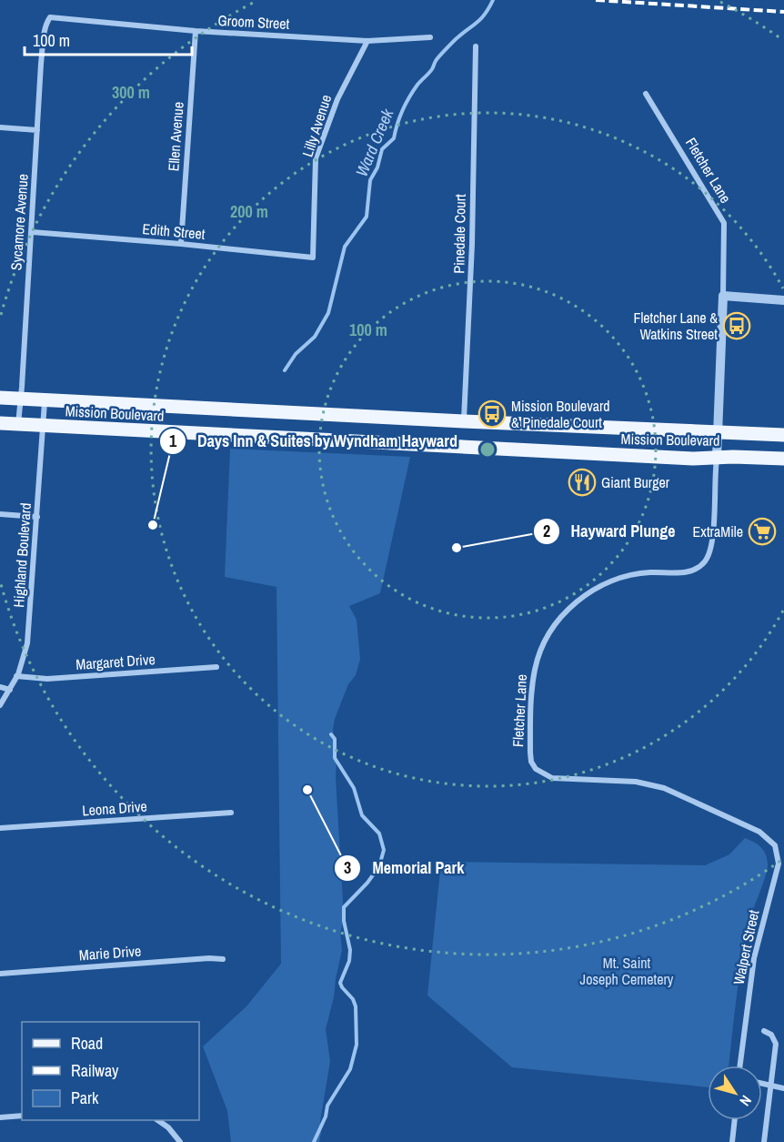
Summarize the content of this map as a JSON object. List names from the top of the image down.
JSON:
{
  "streets": {
    "main road": ["Mission Boulevard"],
    "street": [
      "Groom Street",
      "Lilly Avenue",
      "Ellen Avenue",
      "Fletcher Lane",
      "Sycamore Avenue",
      "Edith Street",
      "Pinedale Court",
      "Highland Boulevard",
      "Margaret Drive",
      "Leona Drive",
      "Walpert Street",
      "Marie Drive"
    ]
  },
  "crossings": [
    ["Groom Street", "Lilly Avenue"],
    ["Groom Street", "Ellen Avenue"],
    ["Groom Street", "Sycamore Avenue"],
    ["Lilly Avenue", "Edith Street"],
    ["Ellen Avenue", "Edith Street"],
    ["Fletcher Lane", "Mission Boulevard"],
    ["Fletcher Lane", "Walpert Street"],
    ["Sycamore Avenue", "Edith Street"],
    ["Sycamore Avenue", "Mission Boulevard"],
    ["Pinedale Court", "Mission Boulevard"],
    ["Mission Boulevard", "Highland Boulevard"],
    ["Highland Boulevard", "Margaret Drive"]
  ],
  "water": ["Ward Creek"],
  "parks": ["Mt. Saint Joseph Cemetery"],
  "places": {
    "bus stop": ["Fletcher Lane & Watkins Street", "Mission Boulevard & Pinedale Court"],
    "restaurant": ["Giant Burger"],
    "other": ["Days Inn & Suites by Wyndham Hayward", "Hayward Plunge", "Memorial Park"],
    "supermarket": ["ExtraMile"]
  },
  "legend": ["Road", "Railway", "Park"],
  "scale_bar": "100 m",
  "north": "bottom right",
  "rings": ["300 m", "200 m", "100 m"]
}
